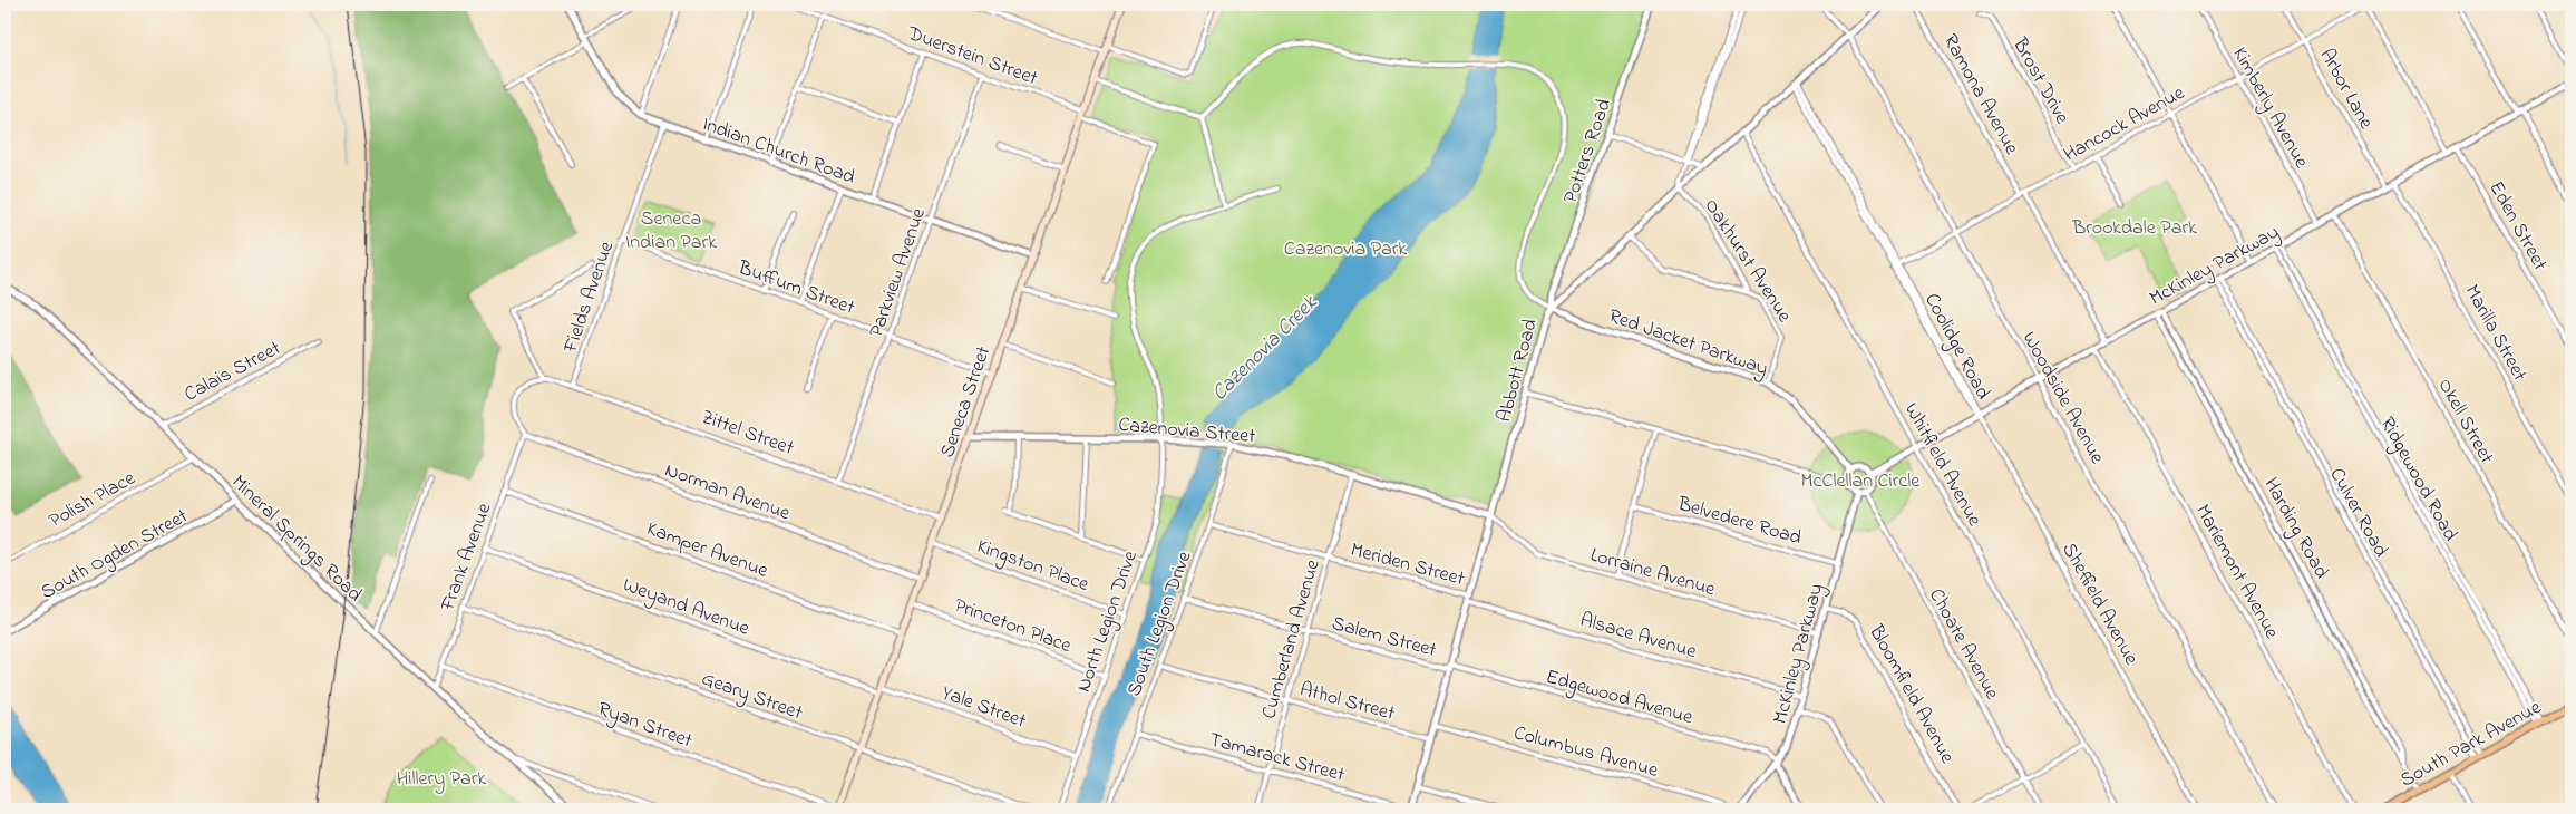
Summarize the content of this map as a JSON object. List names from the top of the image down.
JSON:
{
  "streets": {
    "main road": ["Seneca Street", "South Park Avenue"],
    "street": [
      "Duerstein Street",
      "Brost Drive",
      "Arbor Lane",
      "Ramona Avenue",
      "Kimberly Avenue",
      "Hancock Avenue",
      "Indian Church Road",
      "Potters Road",
      "Eden Street",
      "Oakhurst Avenue",
      "McKinley Parkway",
      "Parkview Avenue",
      "Buffum Street",
      "Fields Avenue",
      "Marilla Street",
      "Red Jacket Parkway",
      "Coolidge Road",
      "Calais Street",
      "Abbott Road",
      "Woodside Avenue",
      "Okell Street",
      "Cazenovia Street",
      "Zittel Street",
      "Whitfield Avenue",
      "Ridgewood Road",
      "Norman Avenue",
      "Polish Place",
      "Culver Road",
      "Belvedere Road",
      "Harding Road",
      "Mineral Springs Road",
      "Kamper Avenue",
      "South Ogden Street",
      "Frank Avenue",
      "Meriden Street",
      "Kingston Place",
      "Lorraine Avenue",
      "Mariemont Avenue",
      "Sheffield Avenue",
      "Weyand Avenue",
      "North Legion Drive",
      "South Legion Drive",
      "Princeton Place",
      "Alsace Avenue",
      "Salem Street",
      "Cumberland Avenue",
      "Choate Avenue",
      "Bloomfield Avenue",
      "Geary Street",
      "Edgewood Avenue",
      "Athol Street",
      "Yale Street",
      "Ryan Street",
      "Columbus Avenue",
      "Tamarack Street"
    ]
  },
  "crossings": [
    ["Duerstein Street", "Parkview Avenue"],
    ["Duerstein Street", "Seneca Street"],
    ["Brost Drive", "Hancock Avenue"],
    ["Arbor Lane", "Hancock Avenue"],
    ["Arbor Lane", "McKinley Parkway"],
    ["Ramona Avenue", "Hancock Avenue"],
    ["Ramona Avenue", "McKinley Parkway"],
    ["Kimberly Avenue", "Hancock Avenue"],
    ["Kimberly Avenue", "McKinley Parkway"],
    ["Hancock Avenue", "Coolidge Road"],
    ["Hancock Avenue", "Woodside Avenue"],
    ["Indian Church Road", "Parkview Avenue"],
    ["Indian Church Road", "Fields Avenue"],
    ["Indian Church Road", "Seneca Street"],
    ["Potters Road", "Red Jacket Parkway"],
    ["Potters Road", "Abbott Road"],
    ["Eden Street", "McKinley Parkway"],
    ["Oakhurst Avenue", "Red Jacket Parkway"],
    ["Oakhurst Avenue", "Abbott Road"],
    ["McKinley Parkway", "Marilla Street"],
    ["McKinley Parkway", "Red Jacket Parkway"],
    ["McKinley Parkway", "Coolidge Road"],
    ["McKinley Parkway", "Woodside Avenue"],
    ["McKinley Parkway", "Okell Street"],
    ["McKinley Parkway", "Whitfield Avenue"],
    ["McKinley Parkway", "Ridgewood Road"],
    ["McKinley Parkway", "Culver Road"],
    ["McKinley Parkway", "Belvedere Road"],
    ["McKinley Parkway", "Harding Road"],
    ["McKinley Parkway", "Lorraine Avenue"],
    ["McKinley Parkway", "Mariemont Avenue"],
    ["McKinley Parkway", "Sheffield Avenue"],
    ["McKinley Parkway", "Alsace Avenue"],
    ["McKinley Parkway", "Choate Avenue"],
    ["McKinley Parkway", "Bloomfield Avenue"],
    ["McKinley Parkway", "Edgewood Avenue"],
    ["Parkview Avenue", "Buffum Street"],
    ["Parkview Avenue", "Zittel Street"],
    ["Buffum Street", "Fields Avenue"],
    ["Buffum Street", "Seneca Street"],
    ["Fields Avenue", "Zittel Street"],
    ["Red Jacket Parkway", "Abbott Road"],
    ["Red Jacket Parkway", "Choate Avenue"],
    ["Coolidge Road", "Abbott Road"],
    ["Coolidge Road", "Sheffield Avenue"],
    ["Calais Street", "Mineral Springs Road"],
    ["Abbott Road", "Woodside Avenue"],
    ["Abbott Road", "Cazenovia Street"],
    ["Abbott Road", "Whitfield Avenue"],
    ["Abbott Road", "Meriden Street"],
    ["Abbott Road", "Lorraine Avenue"],
    ["Abbott Road", "Alsace Avenue"],
    ["Abbott Road", "Salem Street"],
    ["Abbott Road", "Edgewood Avenue"],
    ["Abbott Road", "Athol Street"],
    ["Abbott Road", "Columbus Avenue"],
    ["Abbott Road", "Tamarack Street"],
    ["Seneca Street", "Cazenovia Street"],
    ["Seneca Street", "Zittel Street"],
    ["Seneca Street", "Norman Avenue"],
    ["Seneca Street", "Kamper Avenue"],
    ["Seneca Street", "Kingston Place"],
    ["Seneca Street", "Weyand Avenue"],
    ["Seneca Street", "Princeton Place"],
    ["Seneca Street", "Geary Street"],
    ["Seneca Street", "Yale Street"],
    ["Seneca Street", "Ryan Street"],
    ["Cazenovia Street", "Lorraine Avenue"],
    ["Cazenovia Street", "North Legion Drive"],
    ["Cazenovia Street", "South Legion Drive"],
    ["Cazenovia Street", "Cumberland Avenue"],
    ["Ridgewood Road", "South Park Avenue"],
    ["Norman Avenue", "Frank Avenue"],
    ["Polish Place", "Mineral Springs Road"],
    ["Culver Road", "South Park Avenue"],
    ["Harding Road", "South Park Avenue"],
    ["Mineral Springs Road", "South Ogden Street"],
    ["Mineral Springs Road", "Frank Avenue"],
    ["Kamper Avenue", "Frank Avenue"],
    ["Frank Avenue", "Weyand Avenue"],
    ["Frank Avenue", "Geary Street"],
    ["Frank Avenue", "Ryan Street"],
    ["Meriden Street", "South Legion Drive"],
    ["Meriden Street", "Cumberland Avenue"],
    ["Kingston Place", "North Legion Drive"],
    ["Weyand Avenue", "Yale Street"],
    ["North Legion Drive", "Princeton Place"],
    ["North Legion Drive", "Yale Street"],
    ["South Legion Drive", "Salem Street"],
    ["South Legion Drive", "Athol Street"],
    ["South Legion Drive", "Tamarack Street"],
    ["Salem Street", "Cumberland Avenue"],
    ["Salem Street", "Edgewood Avenue"],
    ["Cumberland Avenue", "Athol Street"],
    ["Cumberland Avenue", "Tamarack Street"]
  ],
  "water": ["Cazenovia Creek"],
  "parks": [
    "Seneca Indian Park",
    "Brookdale Park",
    "Cazenovia Park",
    "McClellan Circle",
    "Hillery Park"
  ]
}
